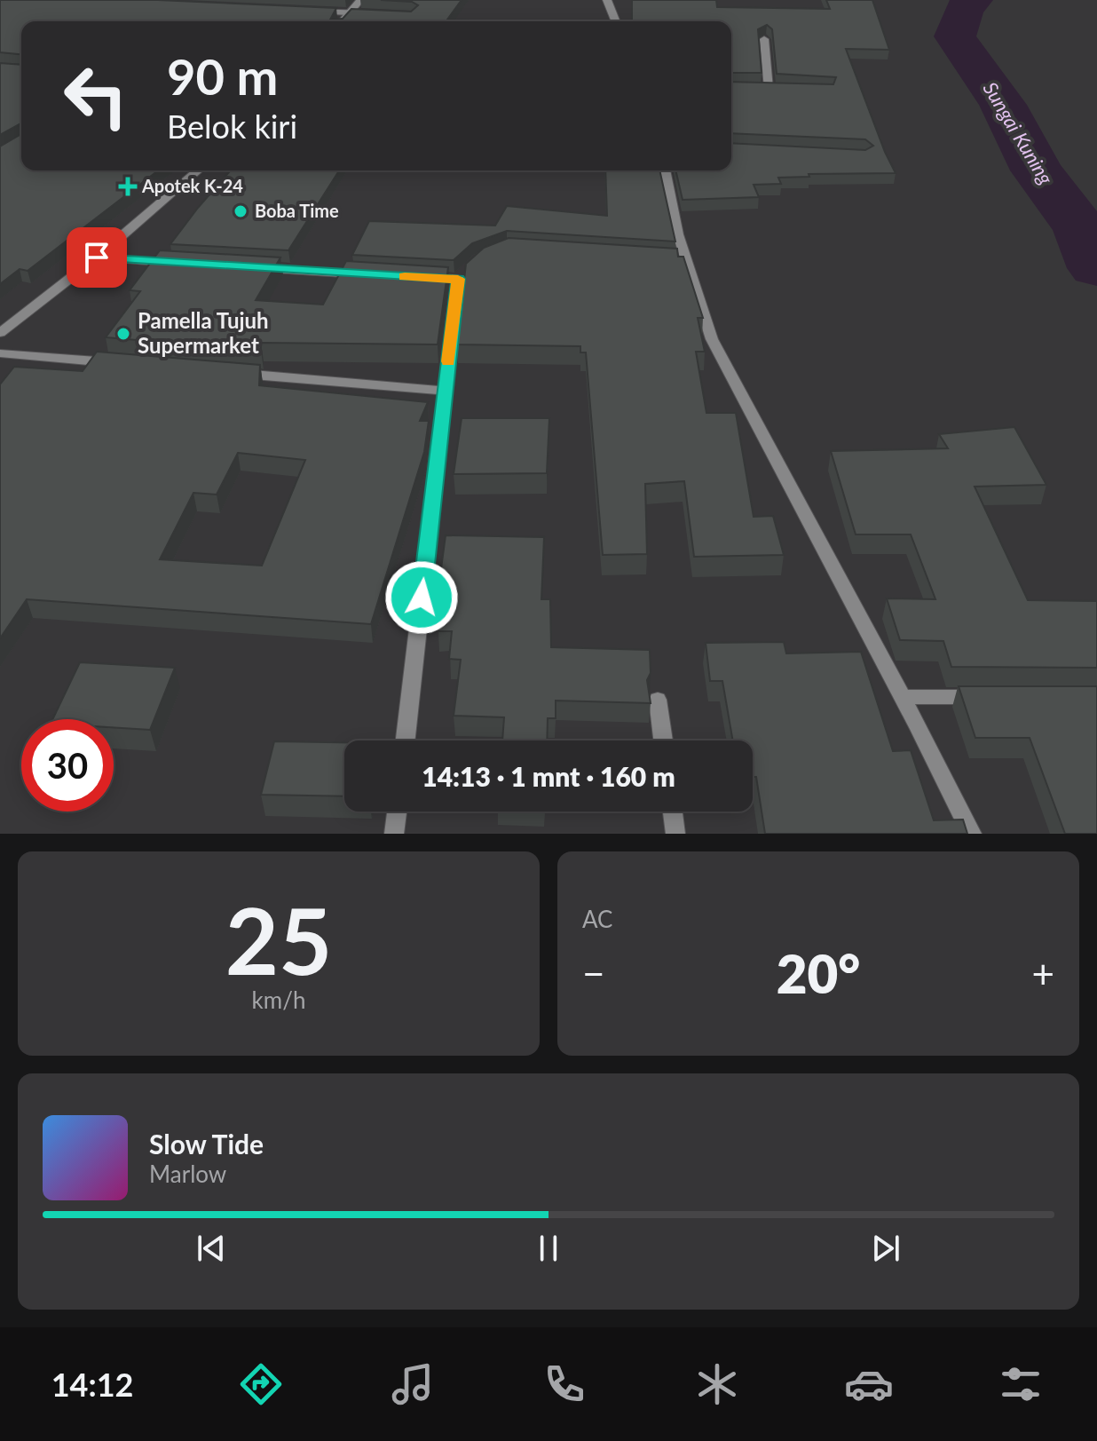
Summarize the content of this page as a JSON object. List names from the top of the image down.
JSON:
{
  "water": ["Sungai Kuning"],
  "places": {
    "health": ["Apotek K-24"],
    "other": ["Boba Time", "Pamella Tujuh Supermarket"]
  },
  "page": {
    "turn": ["90 m", "Belok kiri"],
    "limit": "30",
    "trip": "14:13 · 1 mnt · 160 m",
    "tile": [
      ["25", "km/h"],
      "AC"
    ],
    "heat": ["−", "20°", "+"],
    "song": ["Slow Tide", "Marlow"],
    "tabs": "14:12"
  }
}
